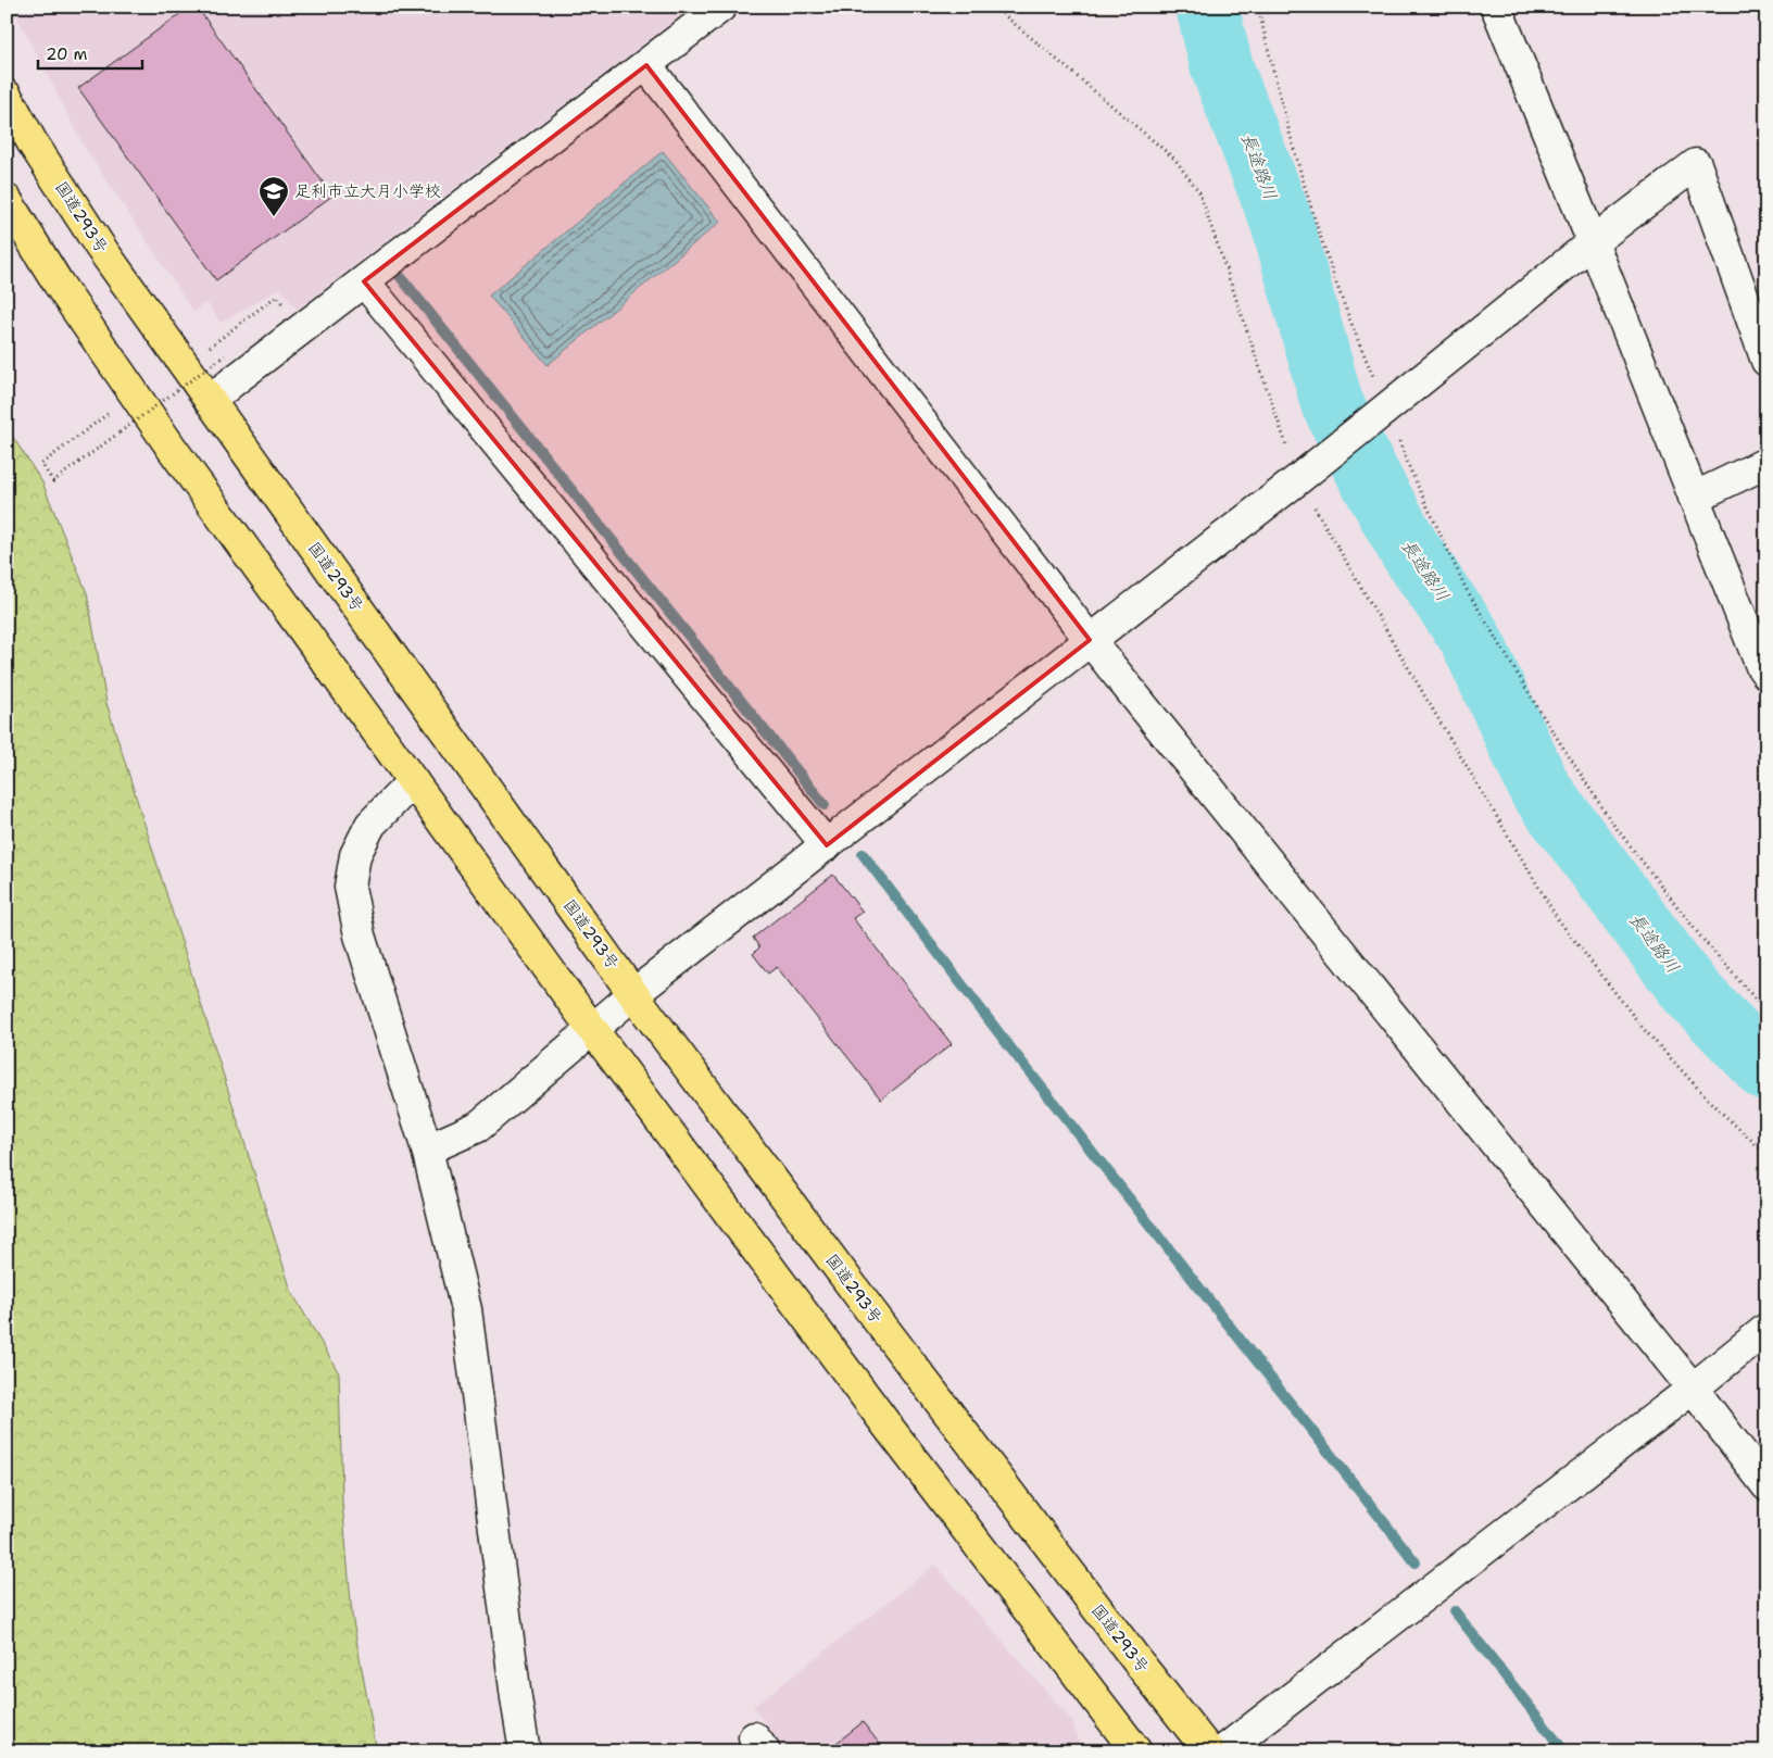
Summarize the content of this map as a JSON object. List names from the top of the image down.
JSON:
{
  "streets": {
    "highway": ["国道293号"]
  },
  "water": ["長途路川"],
  "places": {
    "school or university": ["足利市立大月小学校"]
  },
  "scale_bar": "20 m"
}
